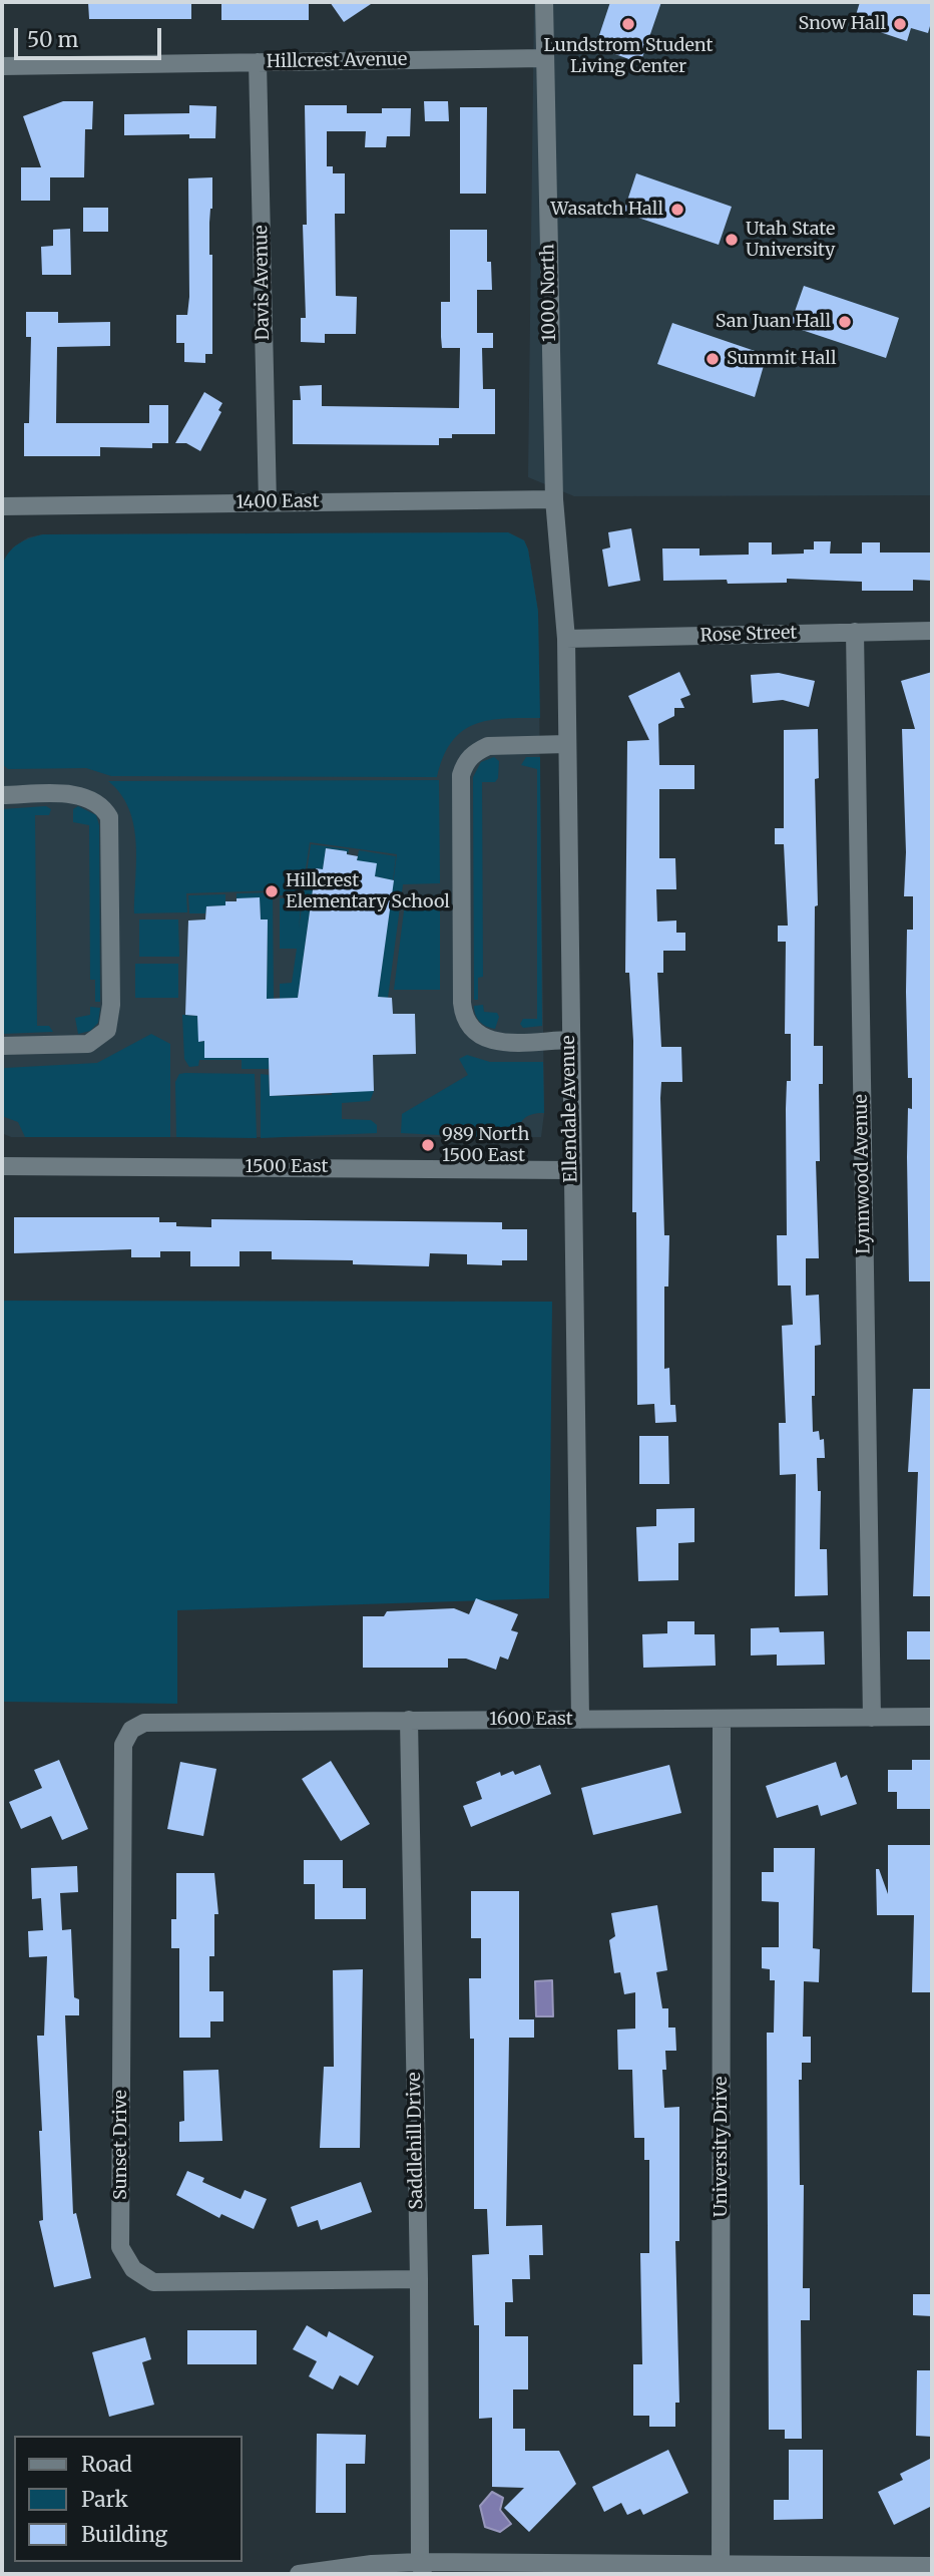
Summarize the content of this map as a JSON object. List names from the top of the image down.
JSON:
{
  "streets": {
    "street": [
      "Hillcrest Avenue",
      "Davis Avenue",
      "1000 North",
      "1400 East",
      "Rose Street",
      "Ellendale Avenue",
      "1500 East",
      "Lynnwood Avenue",
      "1600 East",
      "Saddlehill Drive",
      "Sunset Drive",
      "University Drive"
    ]
  },
  "crossings": [
    ["Hillcrest Avenue", "Davis Avenue"],
    ["Hillcrest Avenue", "1000 North"],
    ["Davis Avenue", "1400 East"],
    ["1000 North", "1400 East"],
    ["1000 North", "Ellendale Avenue"],
    ["1400 East", "Ellendale Avenue"],
    ["Rose Street", "Ellendale Avenue"],
    ["Rose Street", "Lynnwood Avenue"],
    ["Ellendale Avenue", "1500 East"],
    ["Ellendale Avenue", "1600 East"],
    ["Lynnwood Avenue", "1600 East"],
    ["1600 East", "Saddlehill Drive"],
    ["1600 East", "Sunset Drive"],
    ["1600 East", "University Drive"],
    ["Saddlehill Drive", "Sunset Drive"]
  ],
  "places": [
    "Lundstrom Student Living Center",
    "Snow Hall",
    "Wasatch Hall",
    "Utah State University",
    "San Juan Hall",
    "Summit Hall",
    "Hillcrest Elementary School",
    "989 North 1500 East"
  ],
  "legend": ["Road", "Park", "Building"],
  "scale_bar": "50 m"
}
